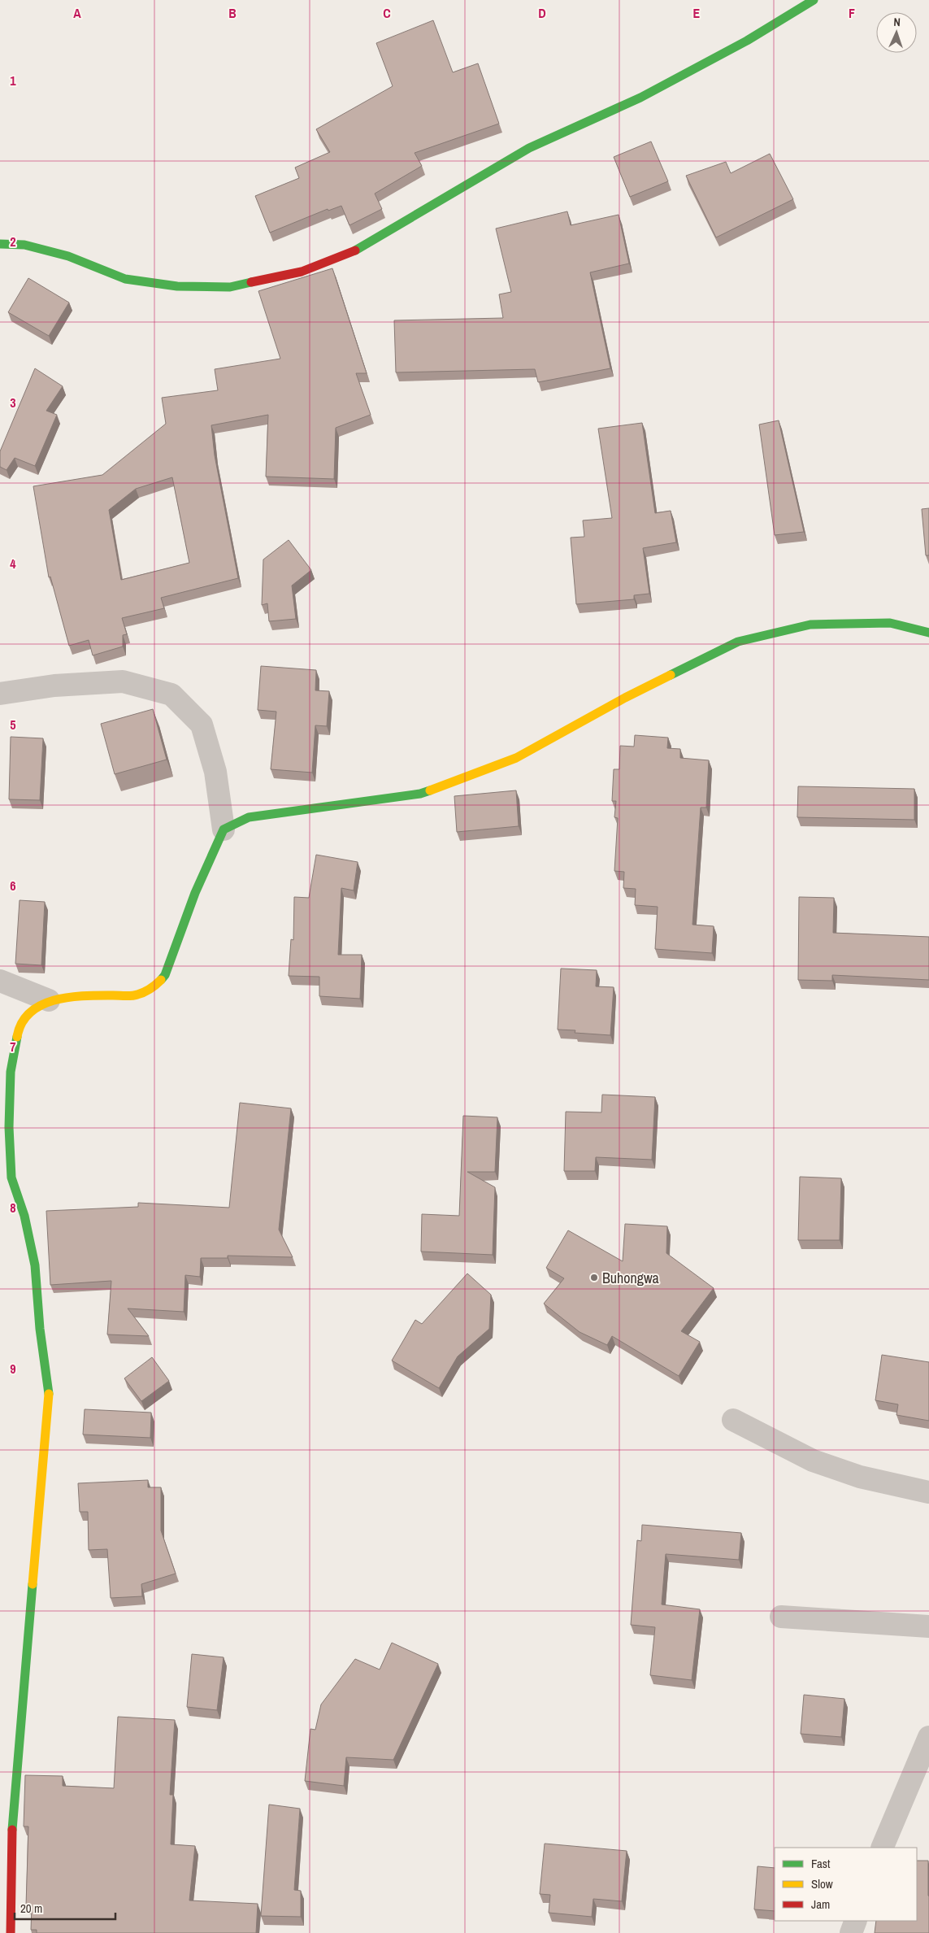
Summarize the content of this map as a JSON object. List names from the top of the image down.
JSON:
{
  "places": ["Buhongwa"],
  "legend": ["Fast", "Slow", "Jam"],
  "scale_bar": "20 m",
  "north": "top",
  "grid": {
    "columns": [
      "A",
      "B",
      "C",
      "D",
      "E",
      "F"
    ],
    "rows": [
      "1",
      "2",
      "3",
      "4",
      "5",
      "6",
      "7",
      "8",
      "9"
    ]
  }
}
